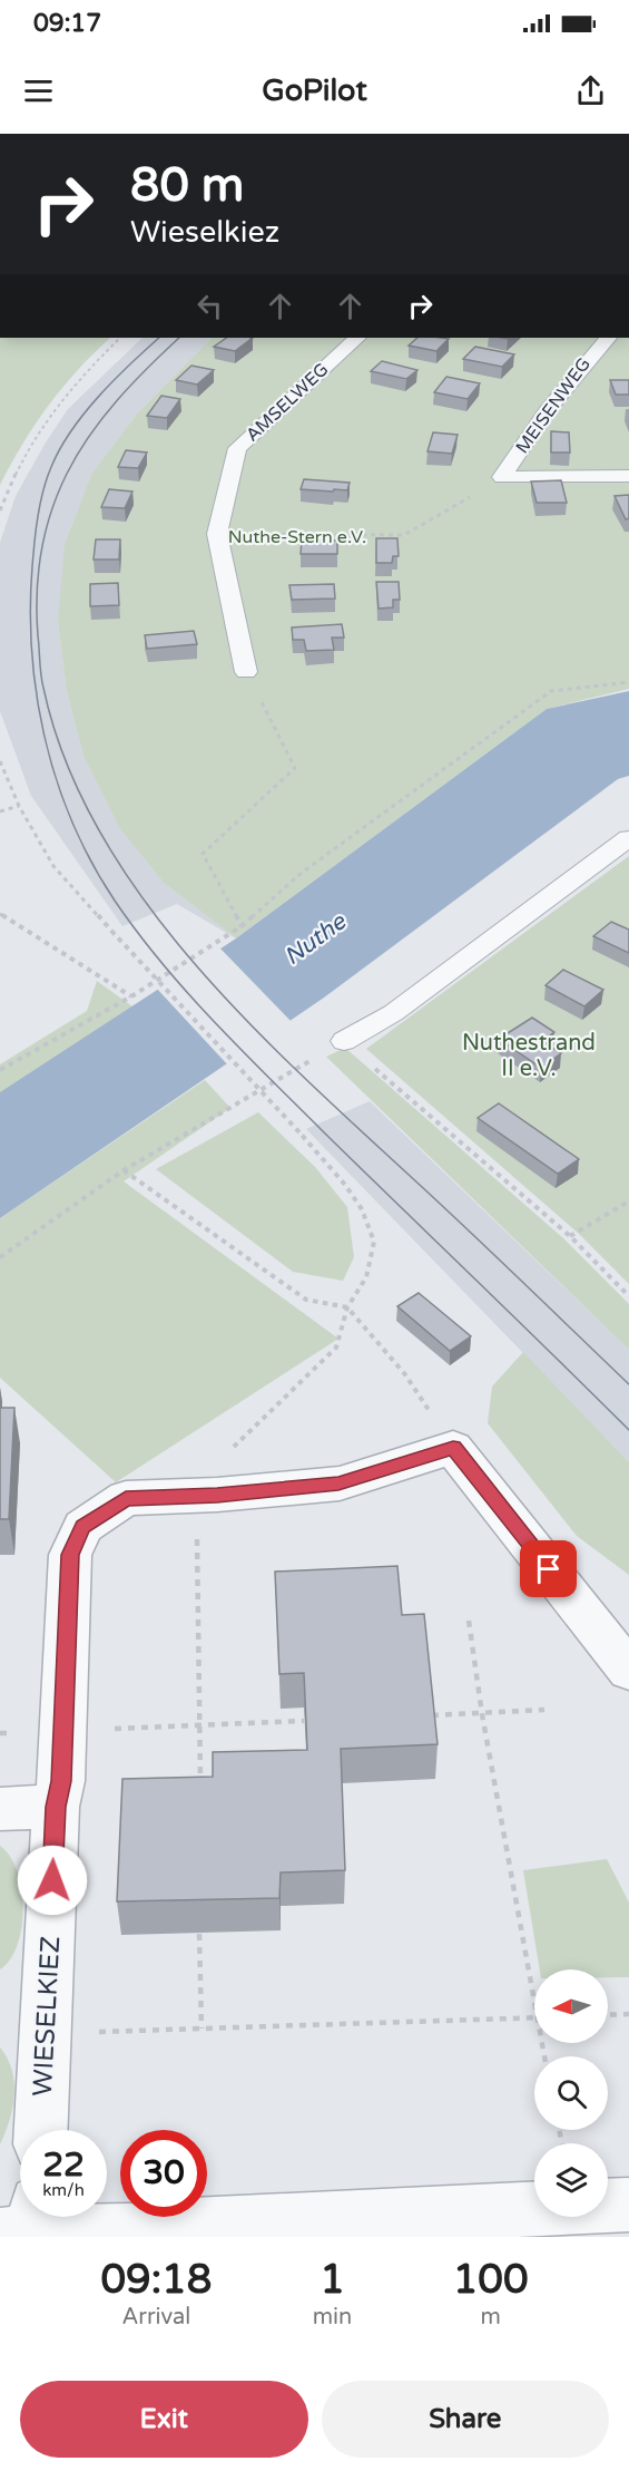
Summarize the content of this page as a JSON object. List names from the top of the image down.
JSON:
{
  "streets": {
    "street": ["WIESELKIEZ"],
    "lane": ["AMSELWEG", "MEISENWEG"]
  },
  "water": ["Nuthe"],
  "parks": ["Nuthe-Stern e.V.", "Nuthestrand II e.V."],
  "north": "left",
  "page": {
    "status": "09:17",
    "header": "GoPilot",
    "turn": ["80 m", "Wieselkiez"],
    "speed": "22 km/h",
    "limit": "30",
    "eta": [
      "09:18",
      "Arrival",
      "1",
      "min",
      "100",
      "m"
    ],
    "buttons": ["Exit", "Share"]
  }
}
